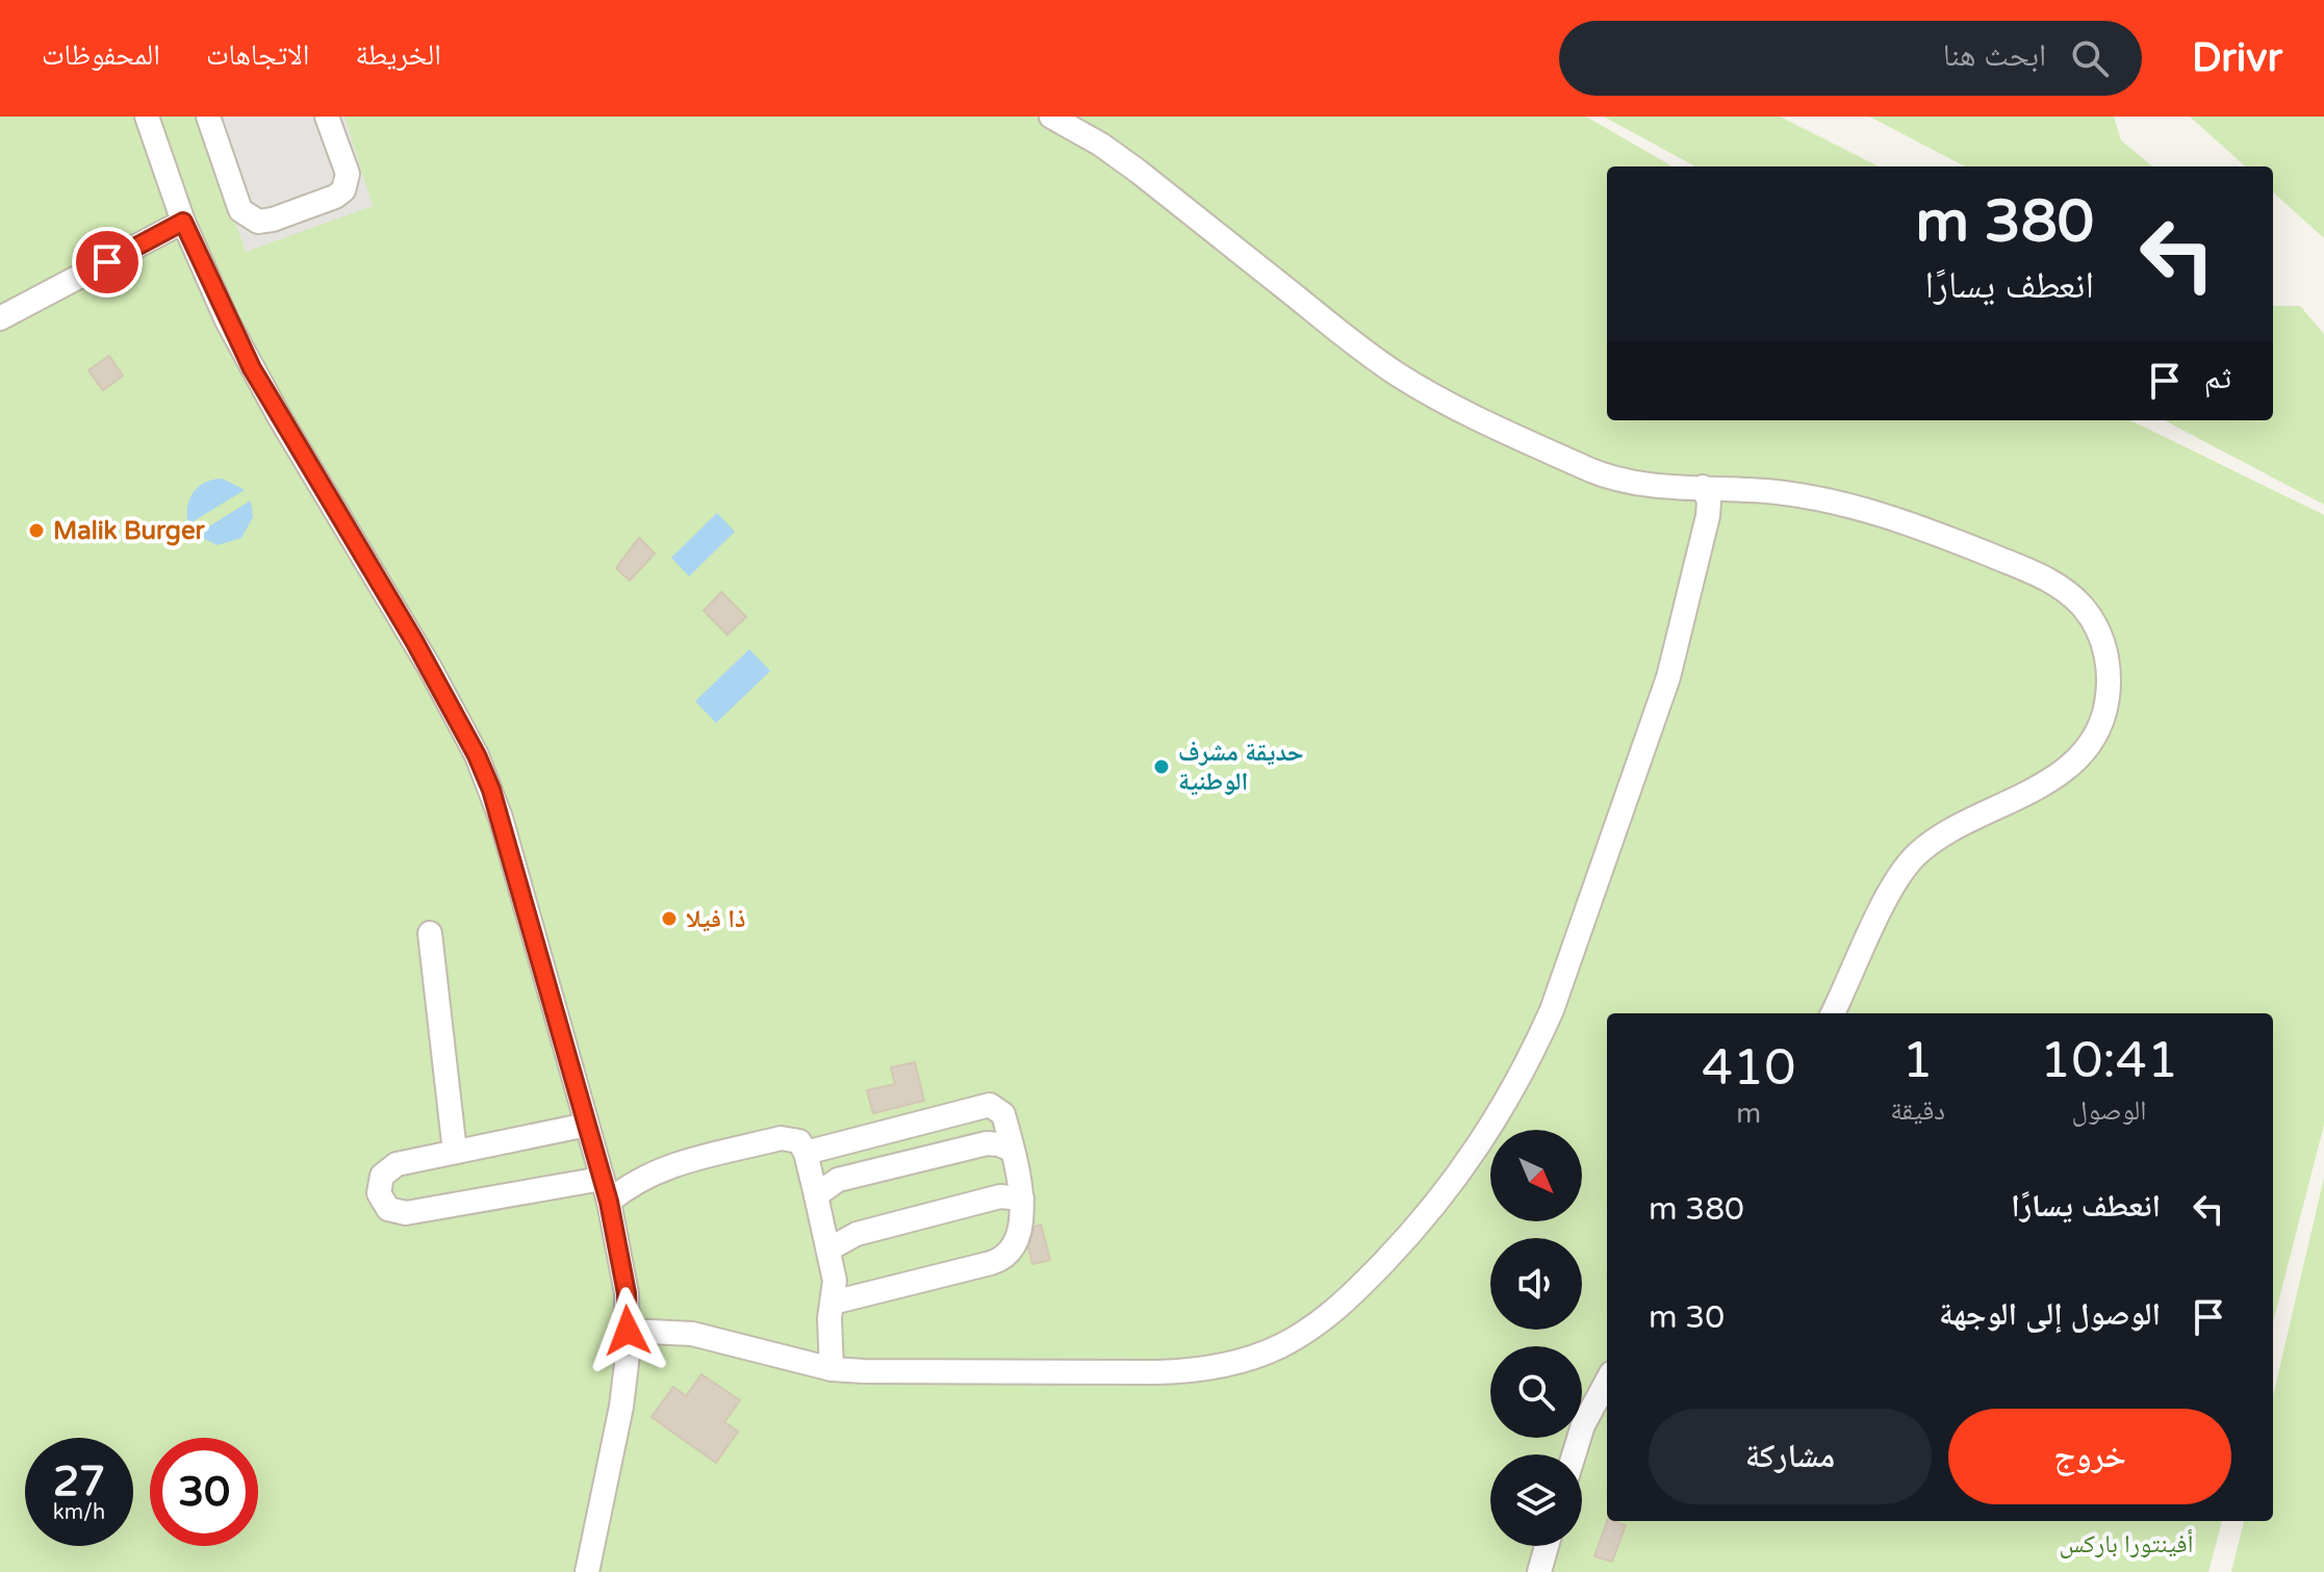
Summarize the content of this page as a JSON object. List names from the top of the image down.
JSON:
{
  "parks": ["أفينتورا باركس"],
  "places": ["Malik Burger", "حديقة مشرف الوطنية", "ذا فيلا"],
  "north": "bottom right",
  "page": {
    "header": "Drivr",
    "search": "ابحث هنا",
    "nav": ["الخريطة", "الاتجاهات", "المحفوظات"],
    "turn": ["380 m", "انعطف يسارًا"],
    "then": "ثم",
    "eta": [
      "10:41",
      "الوصول",
      "1",
      "دقيقة",
      "410",
      "m"
    ],
    "list": [
      {
        "name": "انعطف يسارًا",
        "value": "380 m"
      },
      {
        "name": "الوصول إلى الوجهة",
        "value": "30 m"
      }
    ],
    "buttons": ["خروج", "مشاركة"],
    "speed": "27 km/h",
    "limit": "30"
  }
}
